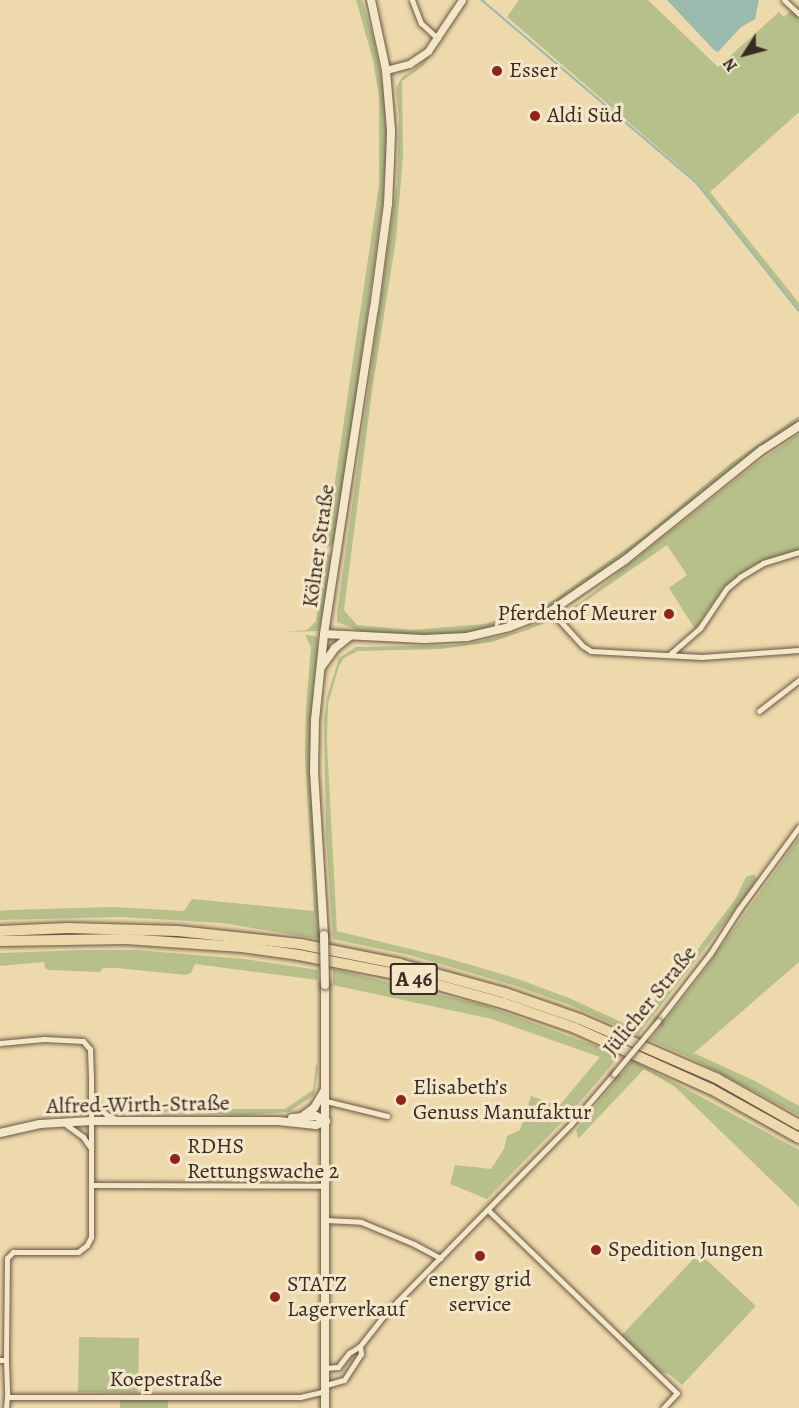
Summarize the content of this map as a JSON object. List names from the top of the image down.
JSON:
{
  "streets": {
    "highway": ["A 46"],
    "main road": ["Kölner Straße", "Alfred-Wirth-Straße"],
    "street": ["Jülicher Straße", "Koepestraße"]
  },
  "crossings": [
    ["Kölner Straße", "Jülicher Straße"],
    ["Kölner Straße", "Alfred-Wirth-Straße"],
    ["Kölner Straße", "Koepestraße"],
    ["Jülicher Straße", "Koepestraße"]
  ],
  "places": [
    "Esser",
    "Aldi Süd",
    "Pferdehof Meurer",
    "Elisabeth’s Genuss Manufaktur",
    "RDHS Rettungswache 2",
    "Spedition Jungen",
    "energy grid service",
    "STATZ Lagerverkauf"
  ],
  "north": "bottom left"
}
